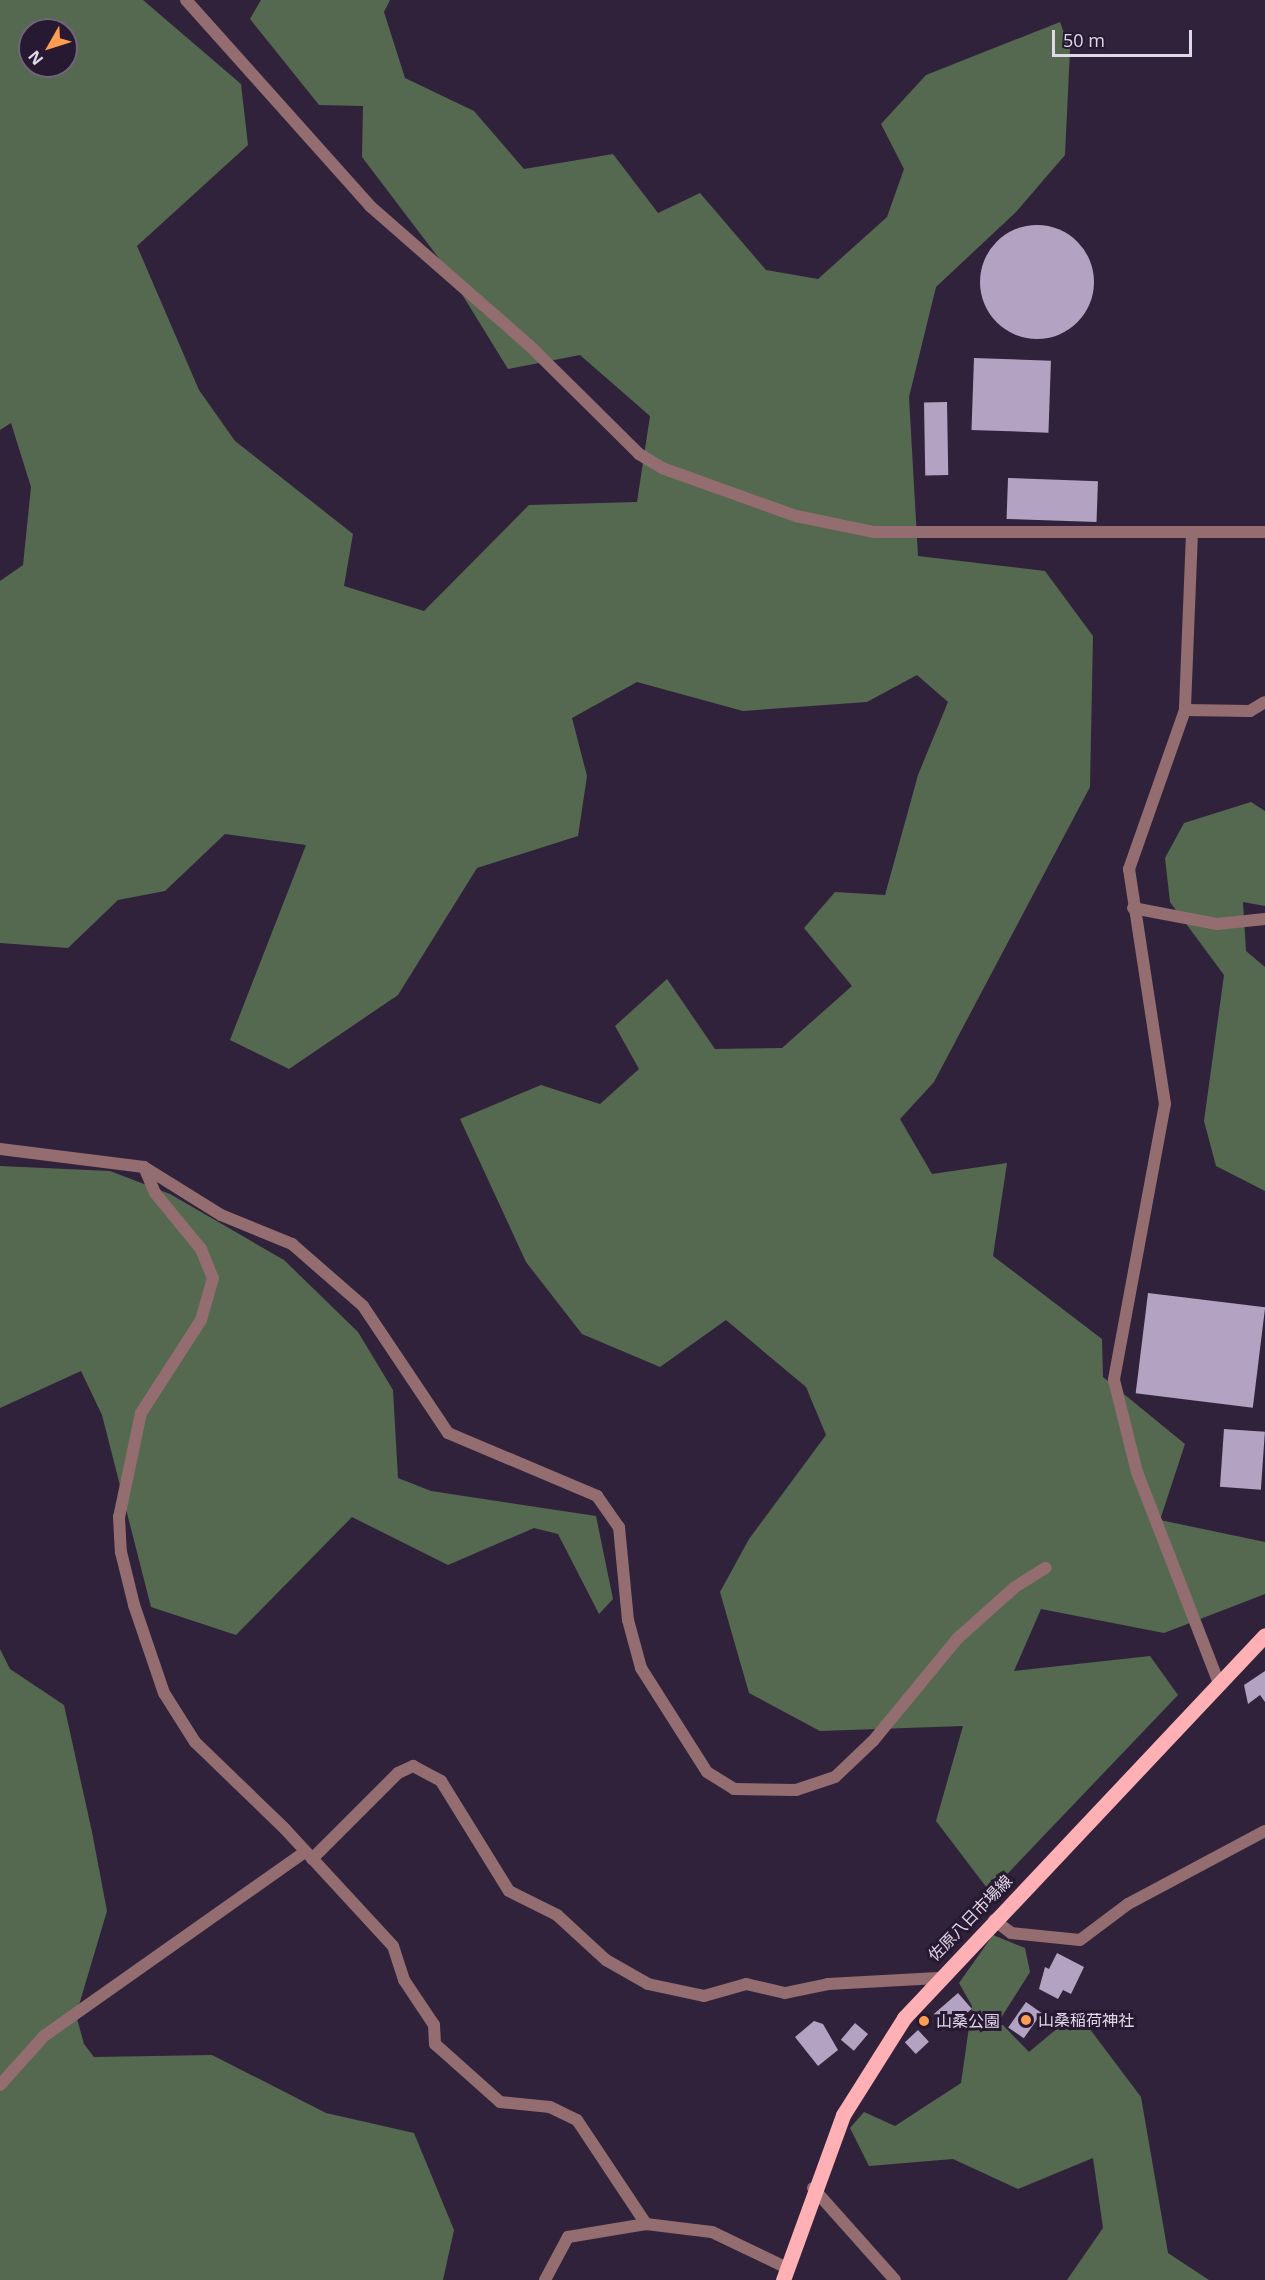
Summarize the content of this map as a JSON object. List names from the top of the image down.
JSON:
{
  "streets": {
    "main road": ["佐原八日市場線"]
  },
  "places": ["山桑稲荷神社", "山桑公園"],
  "scale_bar": "50 m",
  "north": "bottom left"
}
